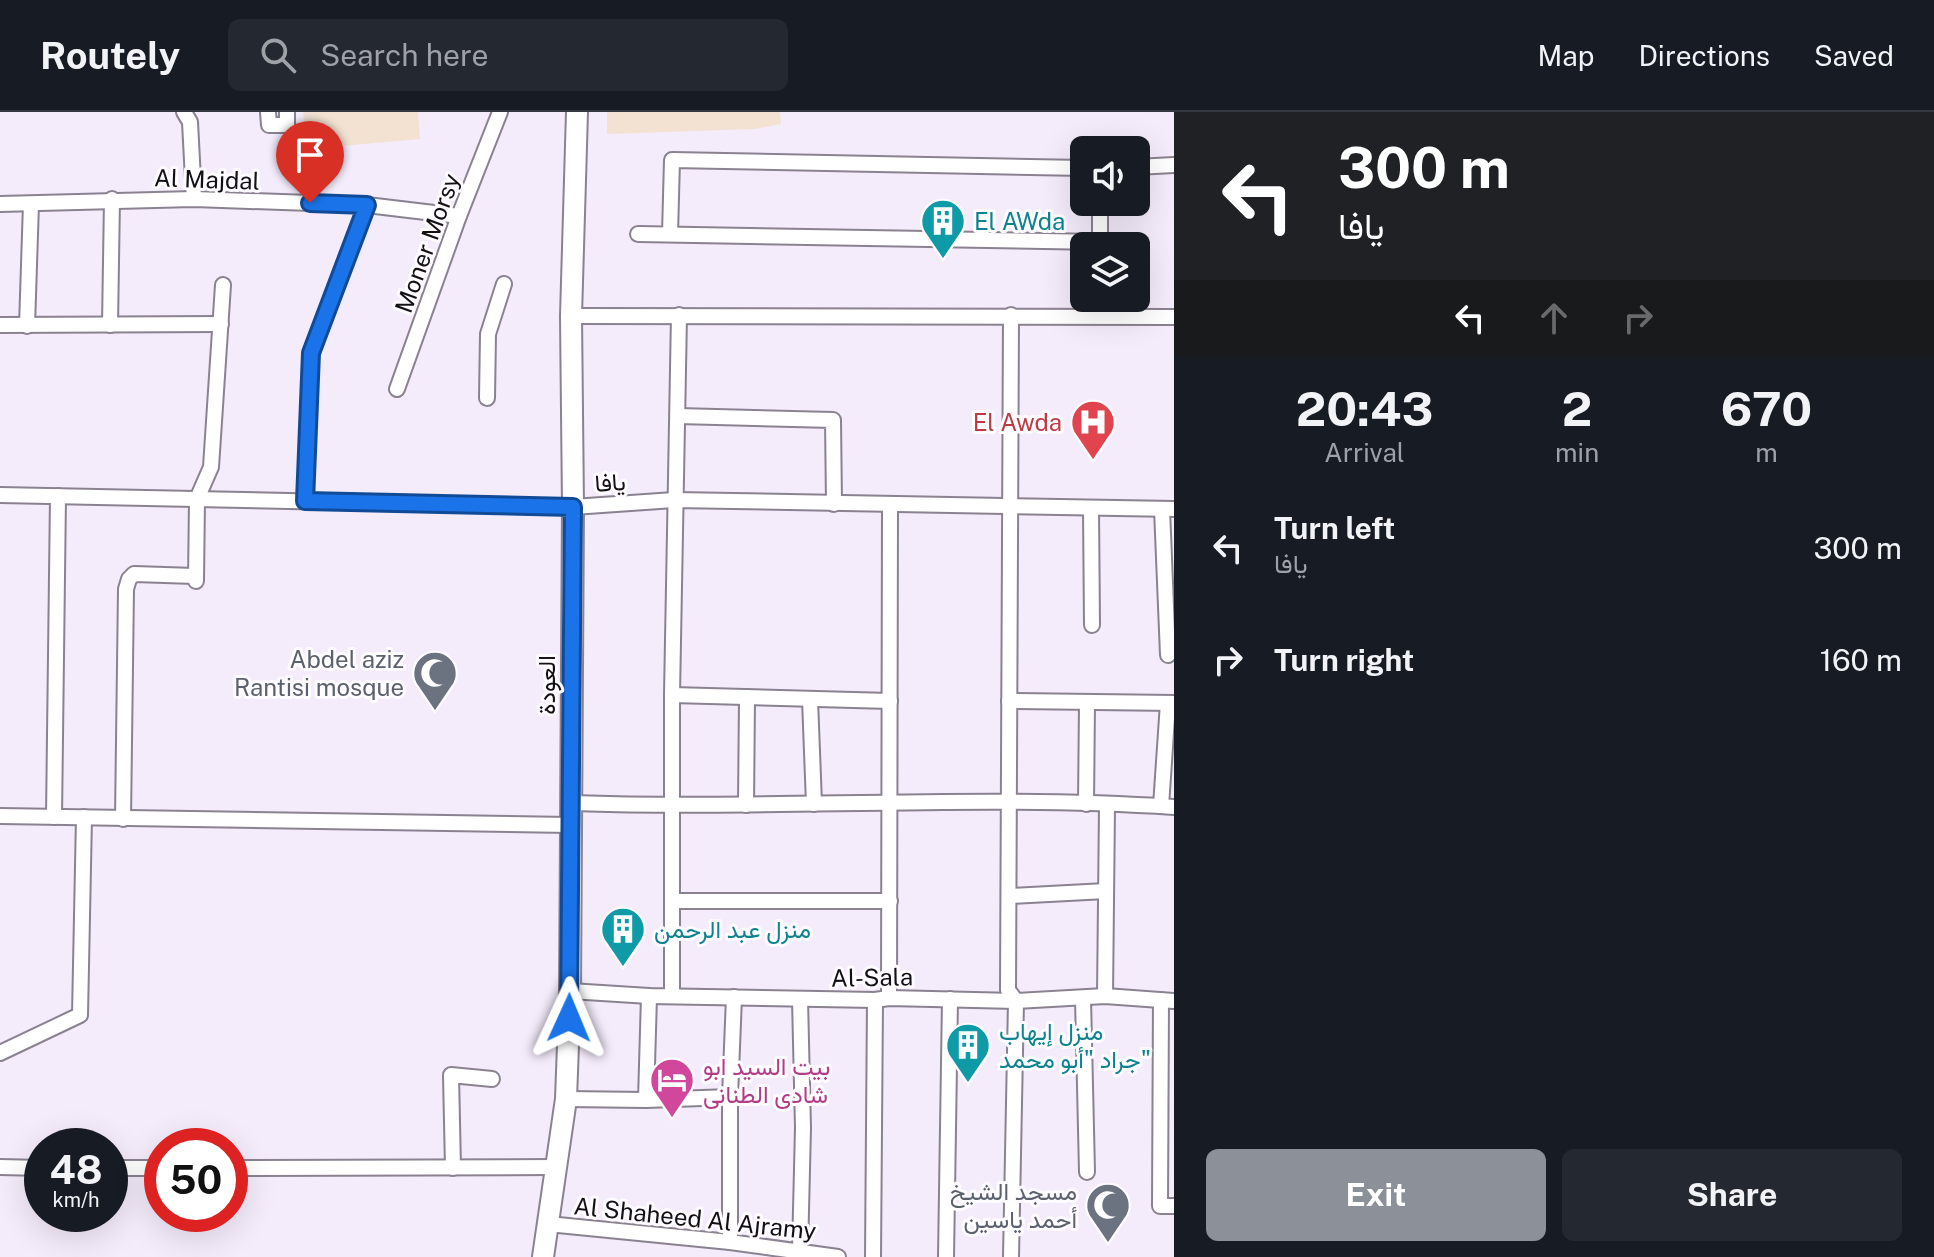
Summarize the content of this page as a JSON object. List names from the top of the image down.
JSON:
{
  "streets": {
    "main road": ["العودة"],
    "street": [
      "Al Majdal",
      "Moner Morsy",
      "يافا",
      "Al-Sala",
      "Al Shaheed Al Ajramy"
    ]
  },
  "crossings": [
    ["Al Majdal", "Moner Morsy"],
    ["يافا", "العودة"],
    ["العودة", "Al-Sala"],
    ["العودة", "Al Shaheed Al Ajramy"]
  ],
  "places": {
    "building": ["El AWda", "منزل عبد الرحمن", "منزل إيهاب جراد \"أبو محمد\""],
    "hospital": ["El Awda"],
    "mosque": ["Abdel aziz Rantisi mosque", "مسجد الشيخ أحمد ياسين"],
    "hotel": ["بيت السيد ابو شادى الطنانى"]
  },
  "page": {
    "header": "Routely",
    "search": "Search here",
    "nav": ["Map", "Directions", "Saved"],
    "turn": ["300 m", "يافا"],
    "eta": [
      "20:43",
      "Arrival",
      "2",
      "min",
      "670",
      "m"
    ],
    "list": [
      {
        "name": "Turn left",
        "note": "يافا",
        "value": "300 m"
      },
      {
        "name": "Turn right",
        "value": "160 m"
      }
    ],
    "speed": "48 km/h",
    "limit": "50",
    "buttons": ["Exit", "Share"]
  }
}
